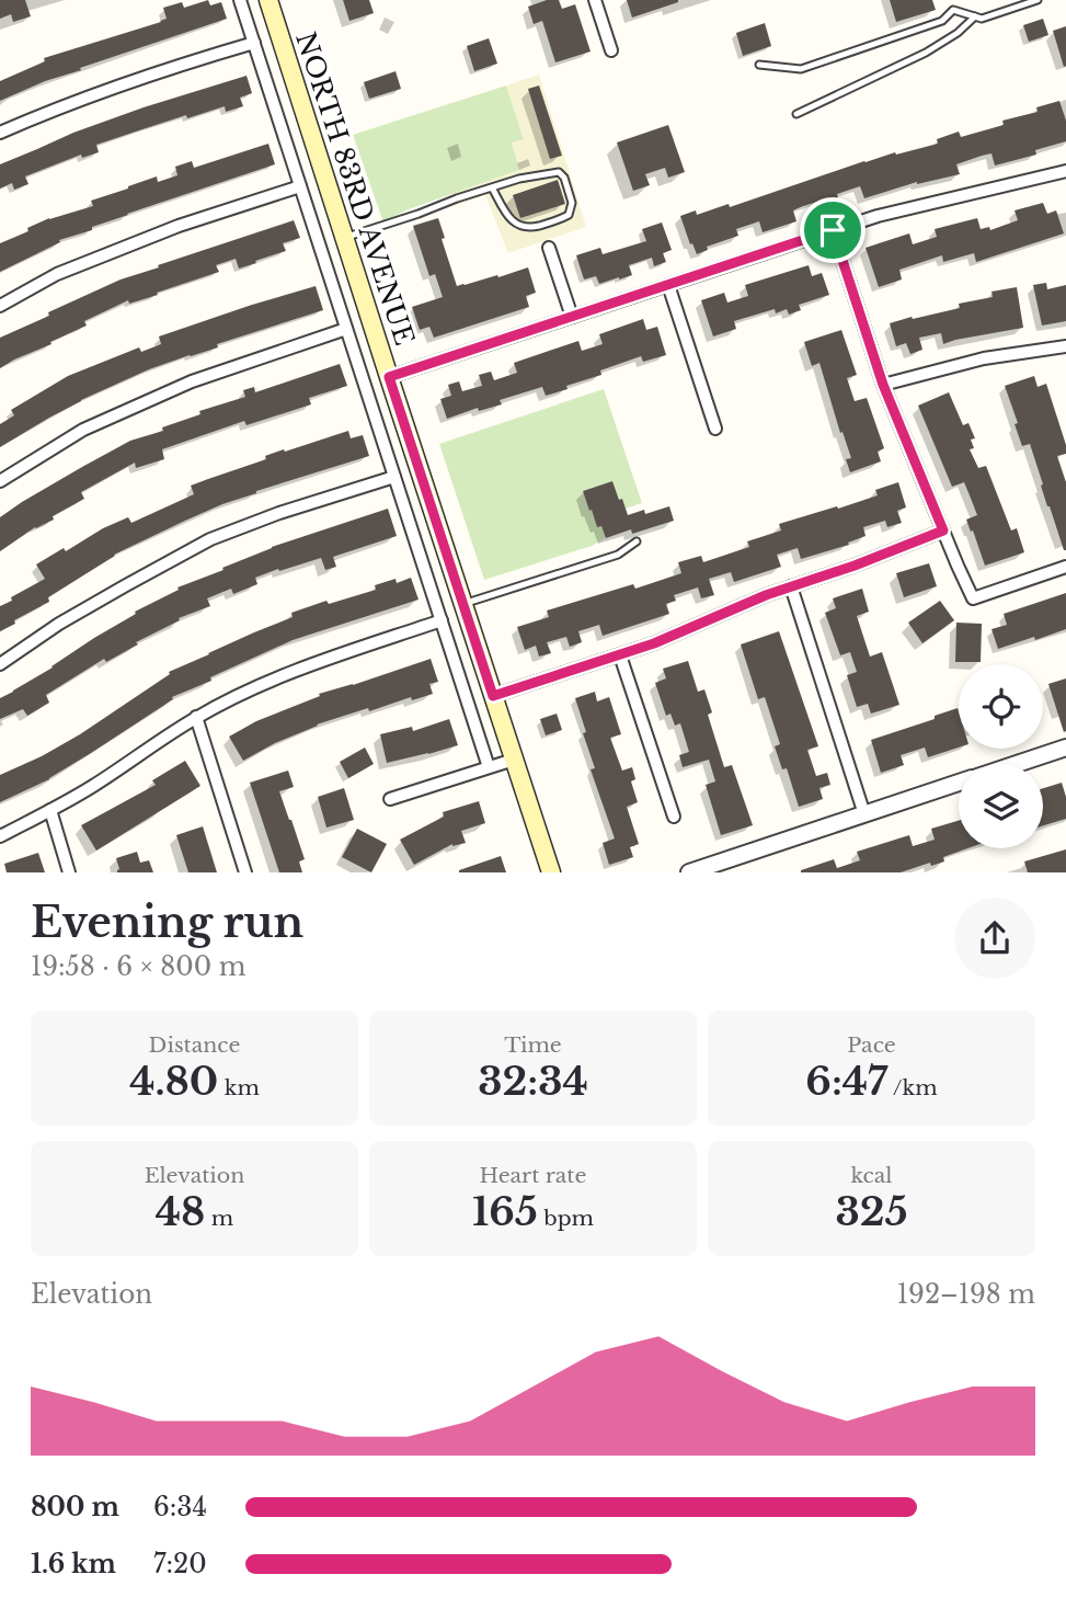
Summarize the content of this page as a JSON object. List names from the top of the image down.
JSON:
{
  "streets": {
    "main road": ["NORTH 83RD AVENUE"]
  },
  "page": {
    "heading": ["Evening run", "19:58 · 6 × 800 m"],
    "stats": [
      ["Distance", "4.80 km"],
      ["Time", "32:34"],
      ["Pace", "6:47 /km"],
      ["Elevation", "48 m"],
      ["Heart rate", "165 bpm"],
      ["kcal", "325"]
    ],
    "chart": ["Elevation", "192–198 m"],
    "list": [
      {
        "name": "800 m",
        "note": "6:34"
      },
      {
        "name": "1.6 km",
        "note": "7:20"
      }
    ]
  }
}
